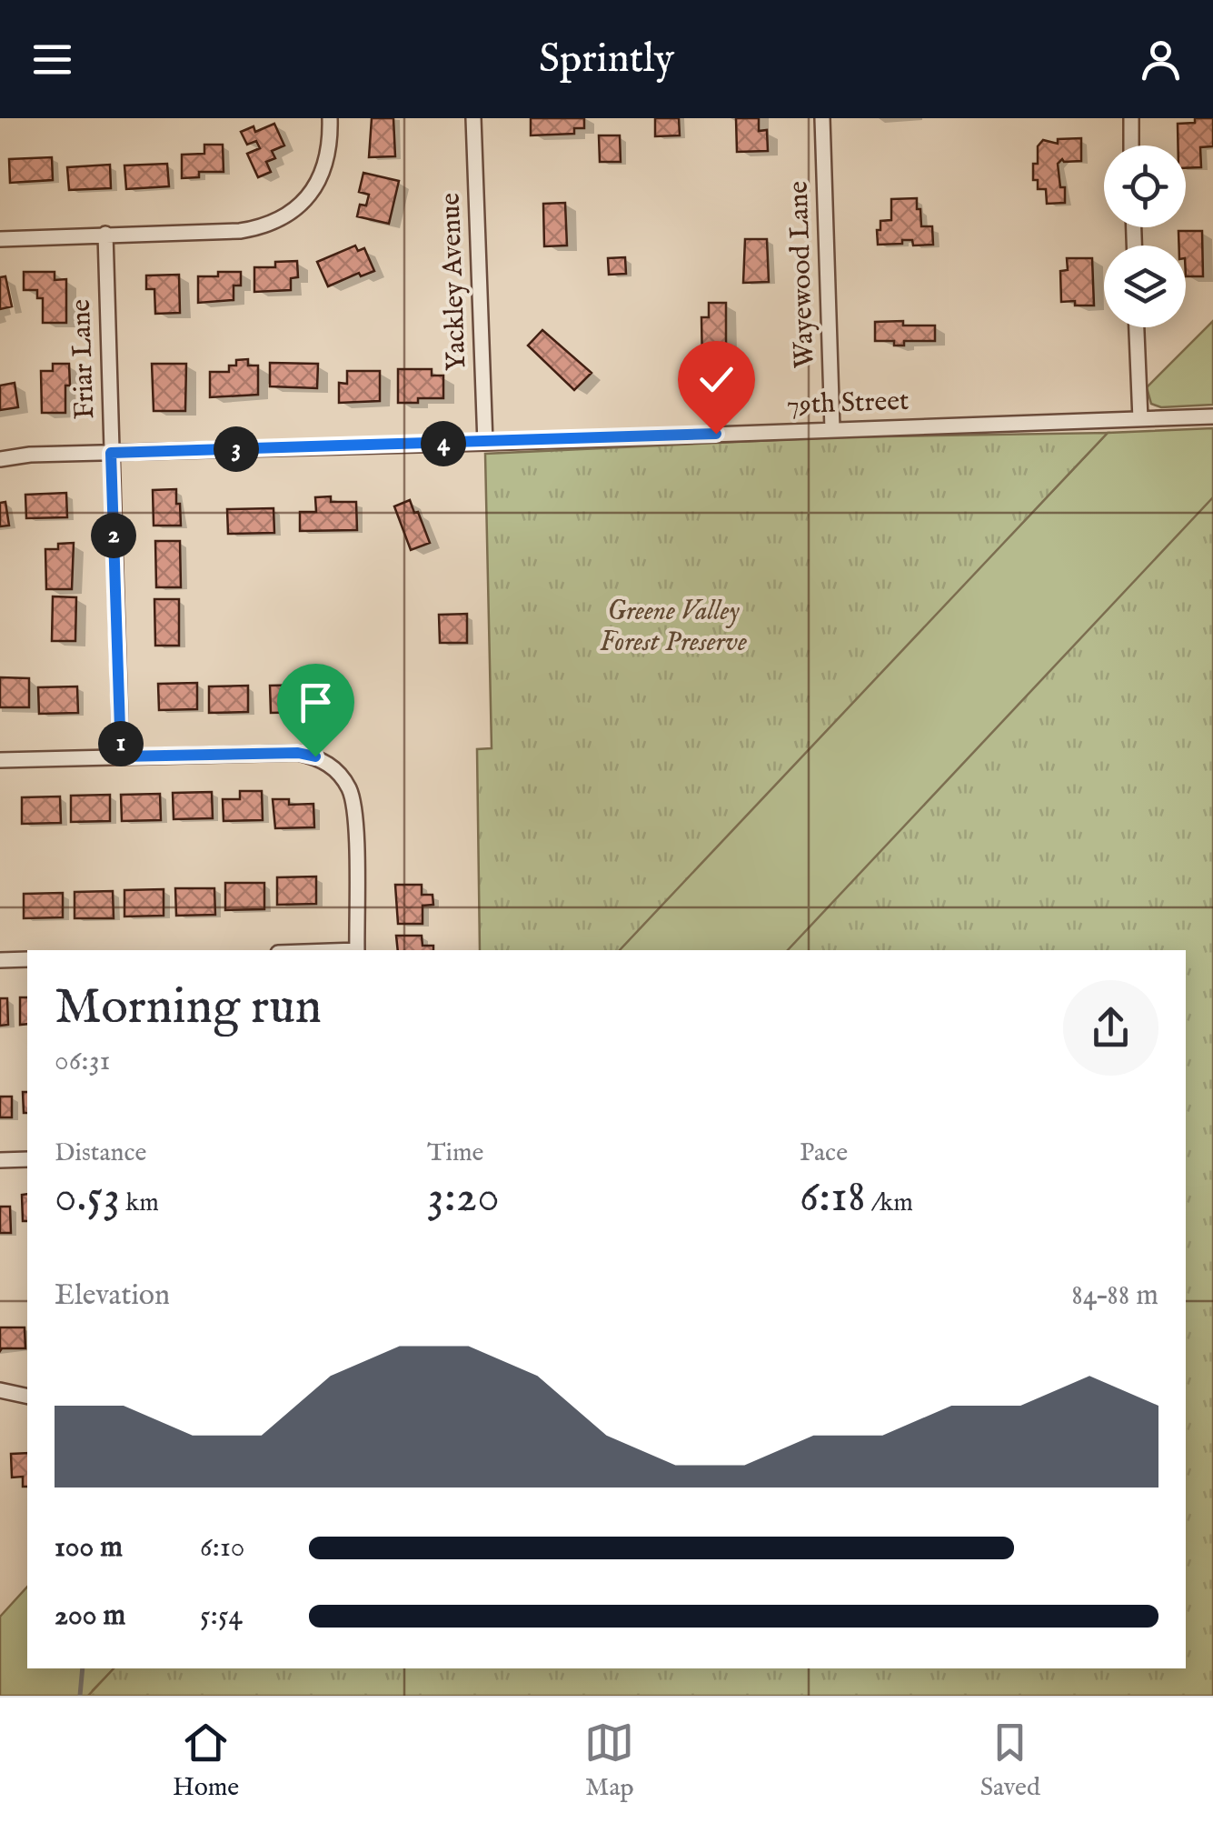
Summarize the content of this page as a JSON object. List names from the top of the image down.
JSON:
{
  "streets": {
    "street": [
      "Wayewood Lane",
      "Yackley Avenue",
      "Friar Lane",
      "79th Street"
    ]
  },
  "crossings": [
    ["Wayewood Lane", "79th Street"],
    ["Yackley Avenue", "79th Street"],
    ["Friar Lane", "79th Street"]
  ],
  "parks": ["Greene Valley Forest Preserve"],
  "page": {
    "header": "Sprintly",
    "pins": [
      "4",
      "3",
      "2",
      "1"
    ],
    "heading": ["Morning run", "06:31"],
    "stats": [
      ["Distance", "0.53 km"],
      ["Time", "3:20"],
      ["Pace", "6:18 /km"]
    ],
    "chart": ["Elevation", "84–88 m"],
    "list": [
      {
        "name": "100 m",
        "note": "6:10"
      },
      {
        "name": "200 m",
        "note": "5:54"
      }
    ],
    "tabs": ["Home", "Map", "Saved"]
  }
}
